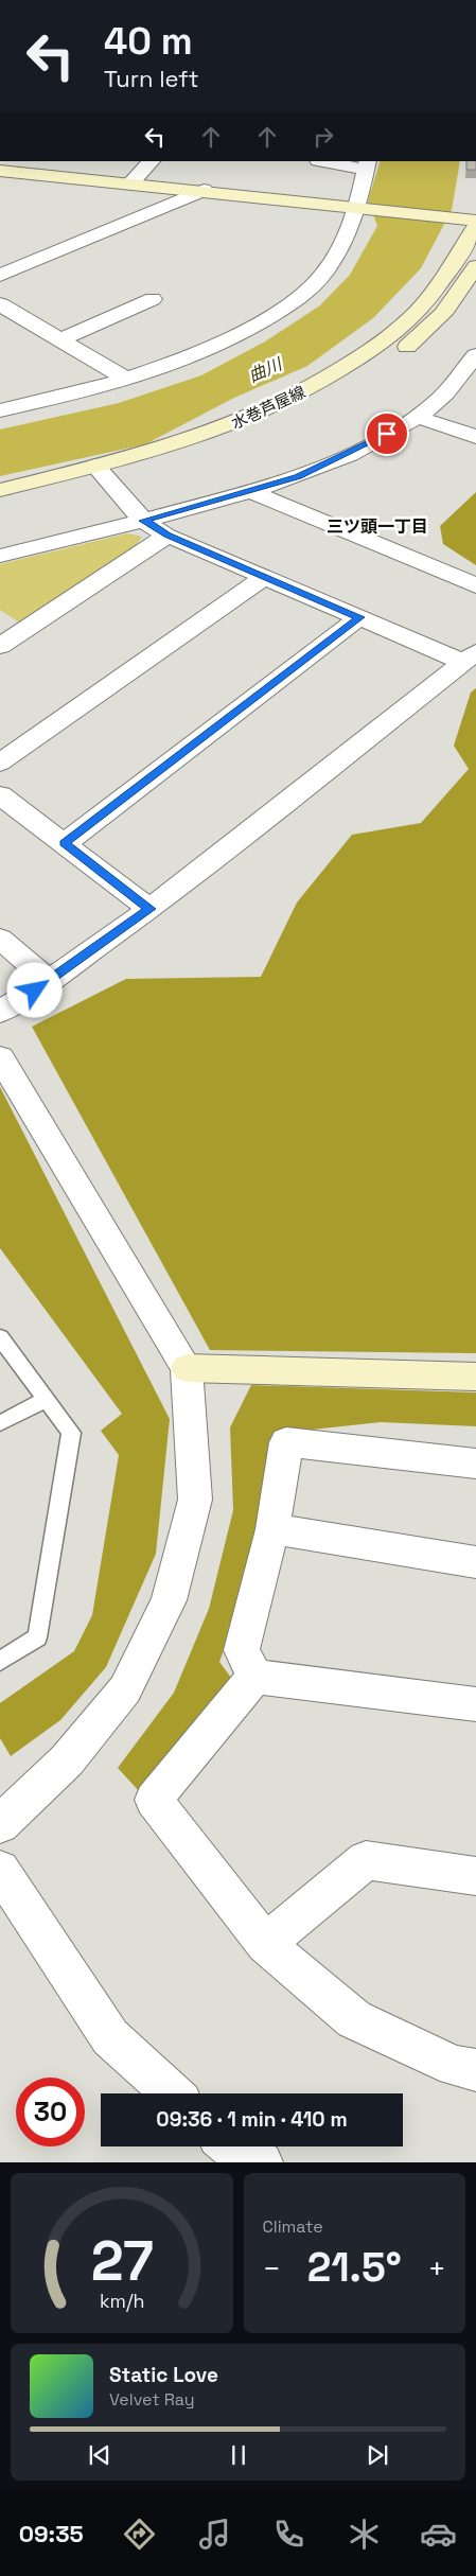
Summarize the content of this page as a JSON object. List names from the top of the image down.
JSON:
{
  "streets": {
    "main road": ["水巻芦屋線"]
  },
  "districts": ["三ツ頭一丁目"],
  "water": ["曲川"],
  "page": {
    "turn": ["40 m", "Turn left"],
    "limit": "30",
    "trip": "09:36 · 1 min · 410 m",
    "tile": "Climate",
    "heat": ["−", "21.5°", "+"],
    "song": ["Static Love", "Velvet Ray"],
    "tabs": "09:35",
    "gauge": ["27", "km/h"]
  }
}
